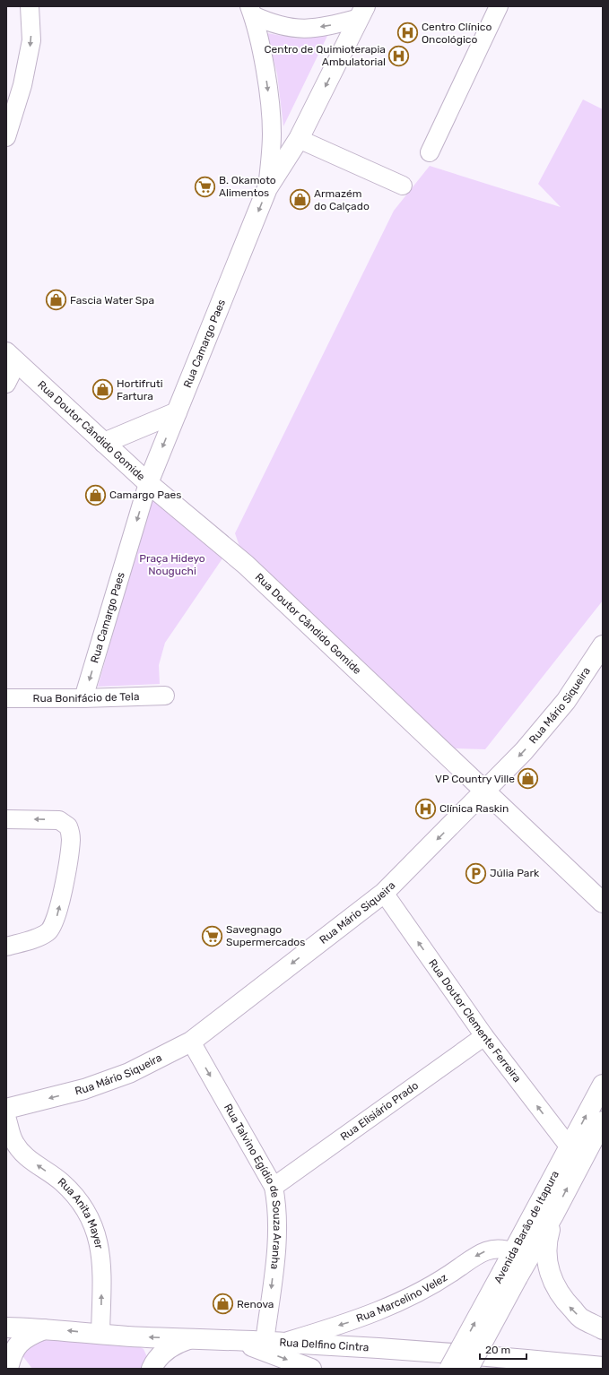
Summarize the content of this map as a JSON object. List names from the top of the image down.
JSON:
{
  "streets": {
    "main road": [
      "Rua Camargo Paes",
      "Rua Doutor Cândido Gomide",
      "Rua Mário Siqueira",
      "Avenida Barão de Itapura",
      "Rua Delfino Cintra"
    ],
    "street": [
      "Rua Bonifácio de Tela",
      "Rua Doutor Clemente Ferreira",
      "Rua Elisiário Prado",
      "Rua Talvino Egídio de Souza Aranha",
      "Rua Anita Mayer",
      "Rua Marcelino Velez"
    ]
  },
  "crossings": [
    ["Rua Camargo Paes", "Rua Doutor Cândido Gomide"],
    ["Rua Camargo Paes", "Rua Bonifácio de Tela"],
    ["Rua Doutor Cândido Gomide", "Rua Mário Siqueira"],
    ["Rua Mário Siqueira", "Rua Doutor Clemente Ferreira"],
    ["Rua Mário Siqueira", "Rua Talvino Egídio de Souza Aranha"],
    ["Rua Doutor Clemente Ferreira", "Rua Elisiário Prado"],
    ["Rua Doutor Clemente Ferreira", "Avenida Barão de Itapura"],
    ["Rua Elisiário Prado", "Rua Talvino Egídio de Souza Aranha"],
    ["Rua Talvino Egídio de Souza Aranha", "Rua Delfino Cintra"],
    ["Rua Anita Mayer", "Rua Delfino Cintra"],
    ["Avenida Barão de Itapura", "Rua Marcelino Velez"],
    ["Rua Marcelino Velez", "Rua Delfino Cintra"]
  ],
  "one_way": [
    "Rua Camargo Paes",
    "Rua Mário Siqueira",
    "Rua Doutor Clemente Ferreira",
    "Rua Talvino Egídio de Souza Aranha",
    "Rua Anita Mayer",
    "Rua Marcelino Velez"
  ],
  "parks": ["Praça Hideyo Nouguchi"],
  "places": {
    "hospital": ["Centro Clínico Oncológico", "Centro de Quimioterapia Ambulatorial", "Clínica Raskin"],
    "supermarket": ["B. Okamoto Alimentos", "Savegnago Supermercados"],
    "shop": [
      "Armazém do Calçado",
      "Fascia Water Spa",
      "Hortifruti Fartura",
      "Camargo Paes",
      "VP Country Ville",
      "Renova"
    ],
    "parking": ["Júlia Park"]
  },
  "scale_bar": "20 m"
}
